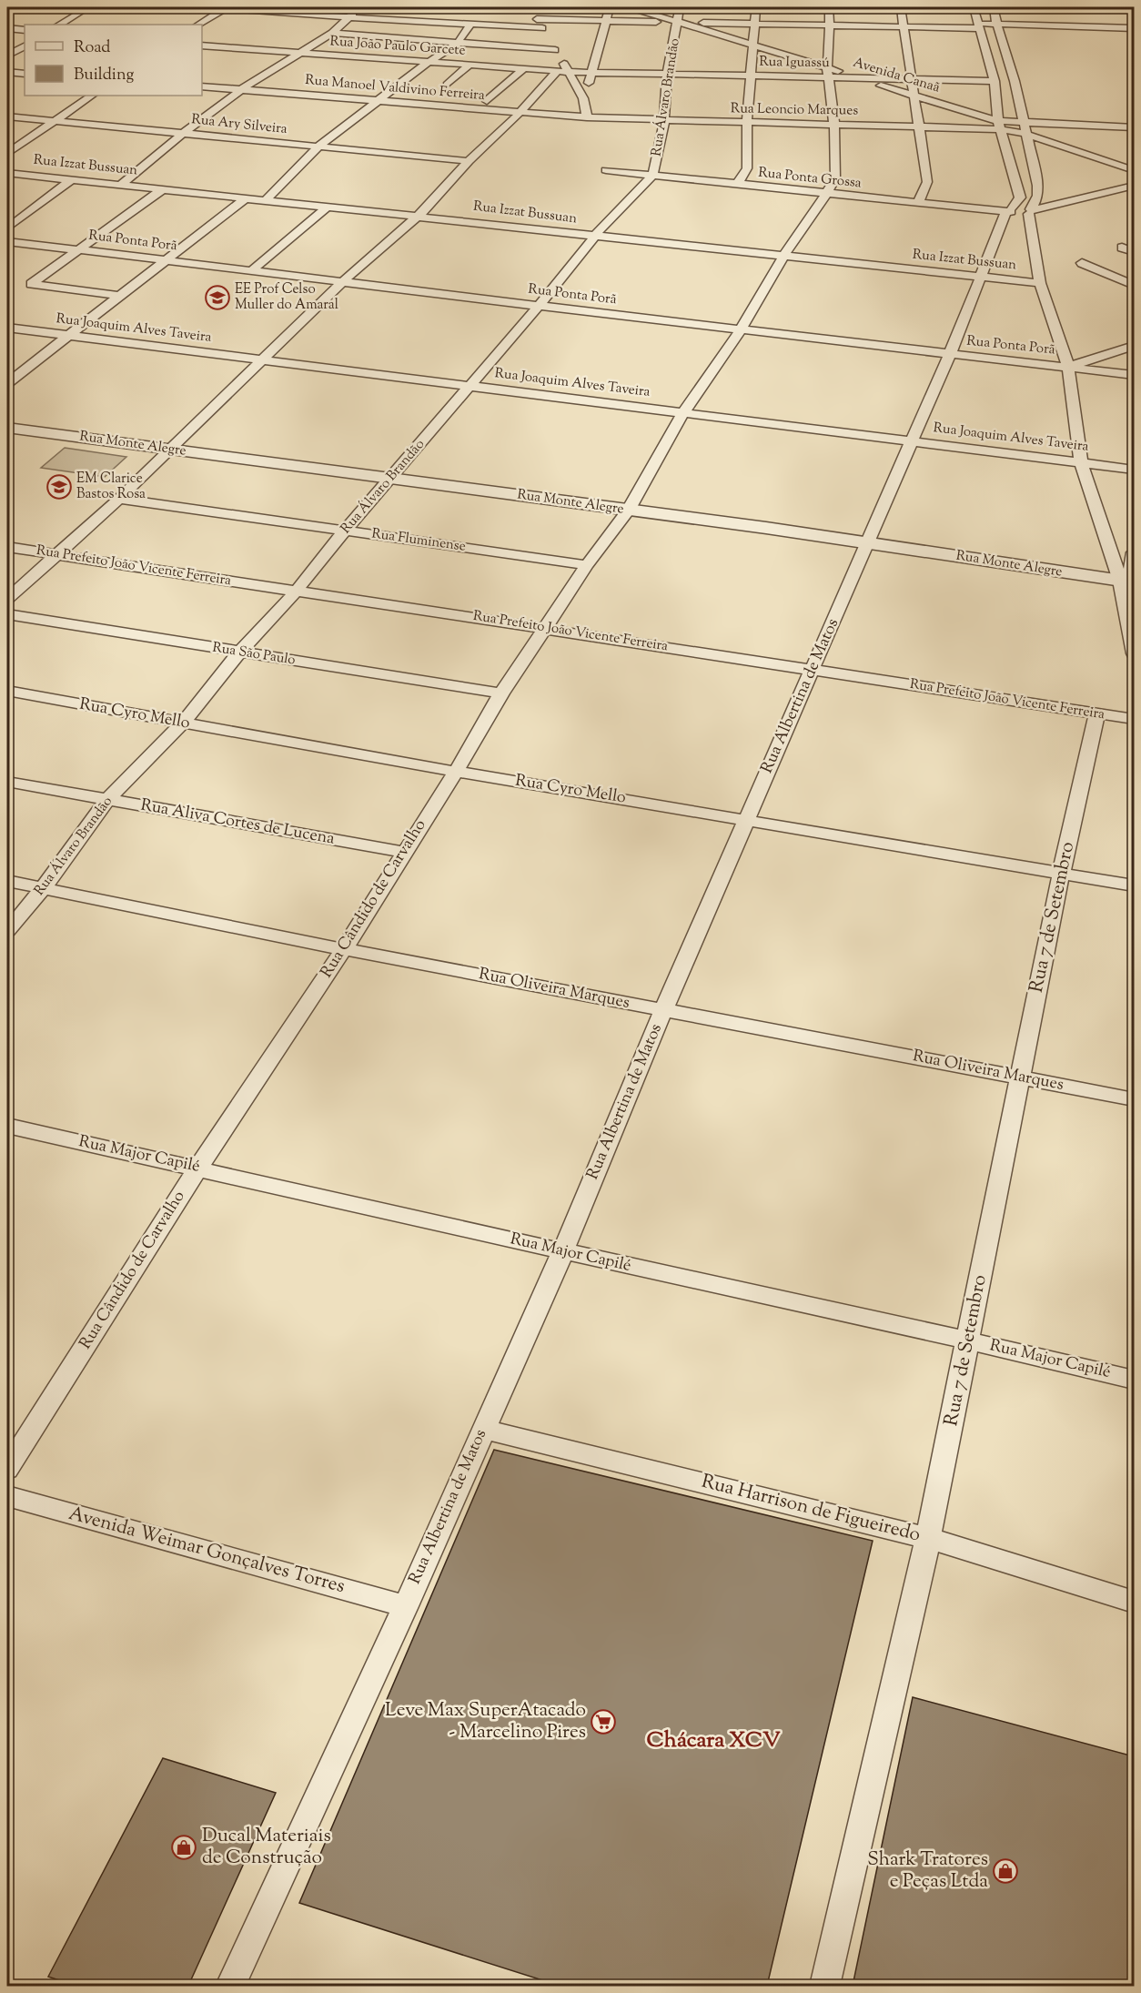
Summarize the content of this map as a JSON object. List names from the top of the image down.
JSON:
{
  "streets": {
    "street": [
      "Rua João Paulo Garcete",
      "Rua Iguassú",
      "Avenida Canaã",
      "Rua Manoel Valdivino Ferreira",
      "Rua Álvaro Brandão",
      "Rua Leoncio Marques",
      "Rua Ary Silveira",
      "Rua Izzat Bussuan",
      "Rua Ponta Grossa",
      "Rua Ponta Porã",
      "Rua Joaquim Alves Taveira",
      "Rua Monte Alegre",
      "Rua Fluminense",
      "Rua Prefeito João Vicente Ferreira",
      "Rua São Paulo",
      "Rua Albertina de Matos",
      "Rua Cyro Mello",
      "Rua Aliva Cortes de Lucena",
      "Rua Cândido de Carvalho",
      "Rua 7 de Setembro",
      "Rua Oliveira Marques",
      "Rua Major Capilé",
      "Rua Harrison de Figueiredo",
      "Avenida Weimar Gonçalves Torres"
    ]
  },
  "crossings": [
    ["Rua João Paulo Garcete", "Rua Iguassú"],
    ["Rua Iguassú", "Avenida Canaã"],
    ["Rua Iguassú", "Rua Álvaro Brandão"],
    ["Rua Iguassú", "Rua Cândido de Carvalho"],
    ["Avenida Canaã", "Rua Álvaro Brandão"],
    ["Avenida Canaã", "Rua Leoncio Marques"],
    ["Avenida Canaã", "Rua Albertina de Matos"],
    ["Avenida Canaã", "Rua Cândido de Carvalho"],
    ["Rua Manoel Valdivino Ferreira", "Rua Leoncio Marques"],
    ["Rua Álvaro Brandão", "Rua Leoncio Marques"],
    ["Rua Álvaro Brandão", "Rua Izzat Bussuan"],
    ["Rua Álvaro Brandão", "Rua Ponta Grossa"],
    ["Rua Álvaro Brandão", "Rua Ponta Porã"],
    ["Rua Álvaro Brandão", "Rua Joaquim Alves Taveira"],
    ["Rua Álvaro Brandão", "Rua Monte Alegre"],
    ["Rua Álvaro Brandão", "Rua Fluminense"],
    ["Rua Álvaro Brandão", "Rua Prefeito João Vicente Ferreira"],
    ["Rua Álvaro Brandão", "Rua São Paulo"],
    ["Rua Álvaro Brandão", "Rua Cyro Mello"],
    ["Rua Álvaro Brandão", "Rua Aliva Cortes de Lucena"],
    ["Rua Álvaro Brandão", "Rua Oliveira Marques"],
    ["Rua Leoncio Marques", "Rua Albertina de Matos"],
    ["Rua Leoncio Marques", "Rua Cândido de Carvalho"],
    ["Rua Izzat Bussuan", "Rua Albertina de Matos"],
    ["Rua Izzat Bussuan", "Rua Cândido de Carvalho"],
    ["Rua Ponta Grossa", "Rua Albertina de Matos"],
    ["Rua Ponta Grossa", "Rua Cândido de Carvalho"],
    ["Rua Ponta Porã", "Rua Albertina de Matos"],
    ["Rua Ponta Porã", "Rua Cândido de Carvalho"],
    ["Rua Joaquim Alves Taveira", "Rua Albertina de Matos"],
    ["Rua Joaquim Alves Taveira", "Rua Cândido de Carvalho"],
    ["Rua Monte Alegre", "Rua Albertina de Matos"],
    ["Rua Monte Alegre", "Rua Cândido de Carvalho"],
    ["Rua Fluminense", "Rua Cândido de Carvalho"],
    ["Rua Prefeito João Vicente Ferreira", "Rua Albertina de Matos"],
    ["Rua Prefeito João Vicente Ferreira", "Rua Cândido de Carvalho"],
    ["Rua Prefeito João Vicente Ferreira", "Rua 7 de Setembro"],
    ["Rua São Paulo", "Rua Cândido de Carvalho"],
    ["Rua Albertina de Matos", "Rua Cyro Mello"],
    ["Rua Albertina de Matos", "Rua Oliveira Marques"],
    ["Rua Albertina de Matos", "Rua Major Capilé"],
    ["Rua Albertina de Matos", "Rua Harrison de Figueiredo"],
    ["Rua Albertina de Matos", "Avenida Weimar Gonçalves Torres"],
    ["Rua Cyro Mello", "Rua Cândido de Carvalho"],
    ["Rua Cyro Mello", "Rua 7 de Setembro"],
    ["Rua Aliva Cortes de Lucena", "Rua Cândido de Carvalho"],
    ["Rua Cândido de Carvalho", "Rua Oliveira Marques"],
    ["Rua Cândido de Carvalho", "Rua Major Capilé"],
    ["Rua 7 de Setembro", "Rua Oliveira Marques"],
    ["Rua 7 de Setembro", "Rua Major Capilé"],
    ["Rua 7 de Setembro", "Rua Harrison de Figueiredo"]
  ],
  "districts": ["Chácara XCV"],
  "places": {
    "school or university": ["EE Prof Celso Muller do Amaral", "EM Clarice Bastos Rosa"],
    "supermarket": ["Leve Max SuperAtacado - Marcelino Pires"],
    "shop": ["Ducal Materiais de Construção", "Shark Tratores e Peças Ltda"]
  },
  "legend": ["Road", "Building"]
}
